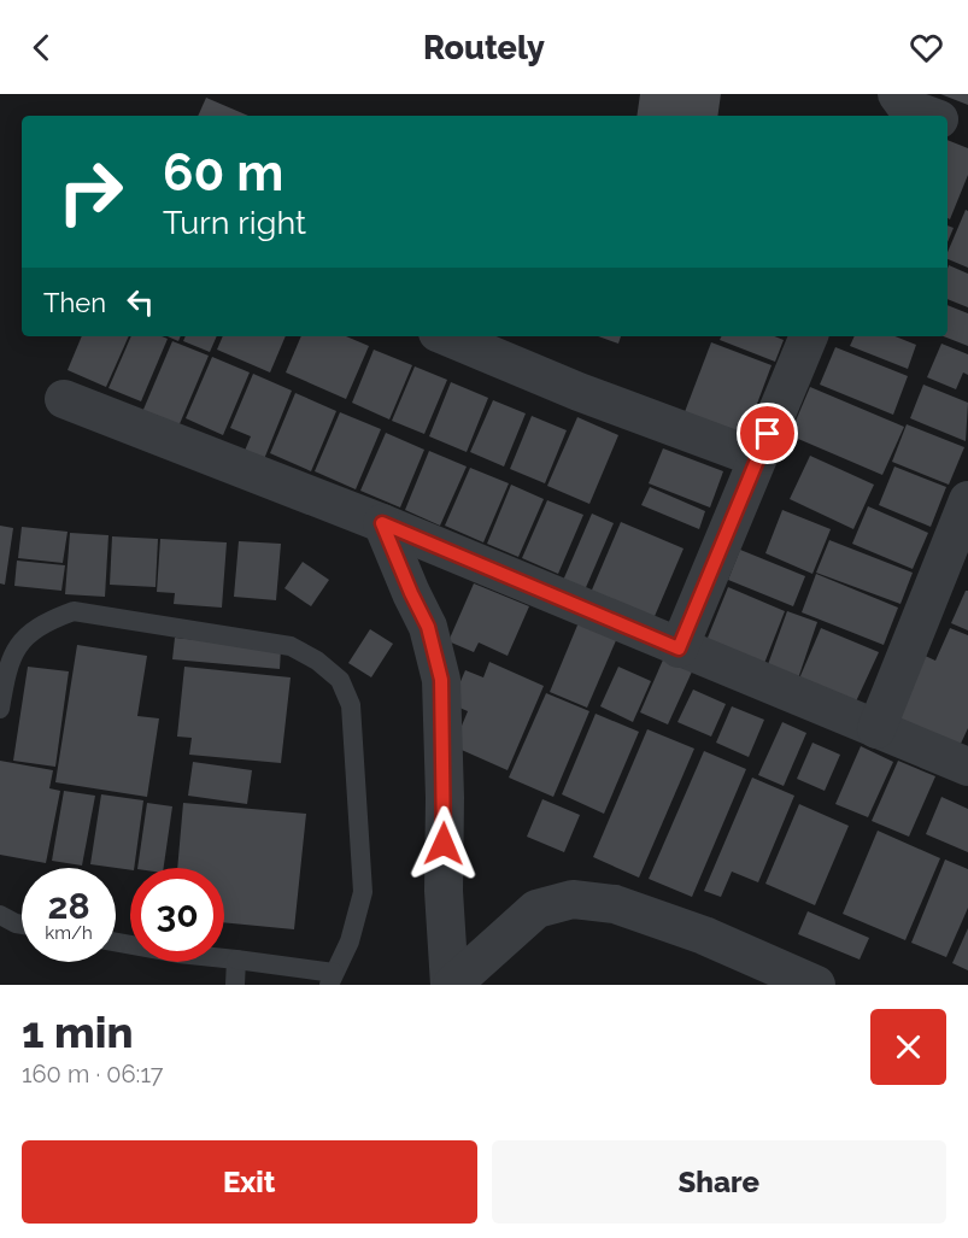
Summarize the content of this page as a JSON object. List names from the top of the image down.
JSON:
{
  "page": {
    "header": "Routely",
    "turn": ["60 m", "Turn right"],
    "then": "Then",
    "speed": "28 km/h",
    "limit": "30",
    "heading": ["1 min", "160 m · 06:17"],
    "buttons": ["Exit", "Share"]
  }
}
